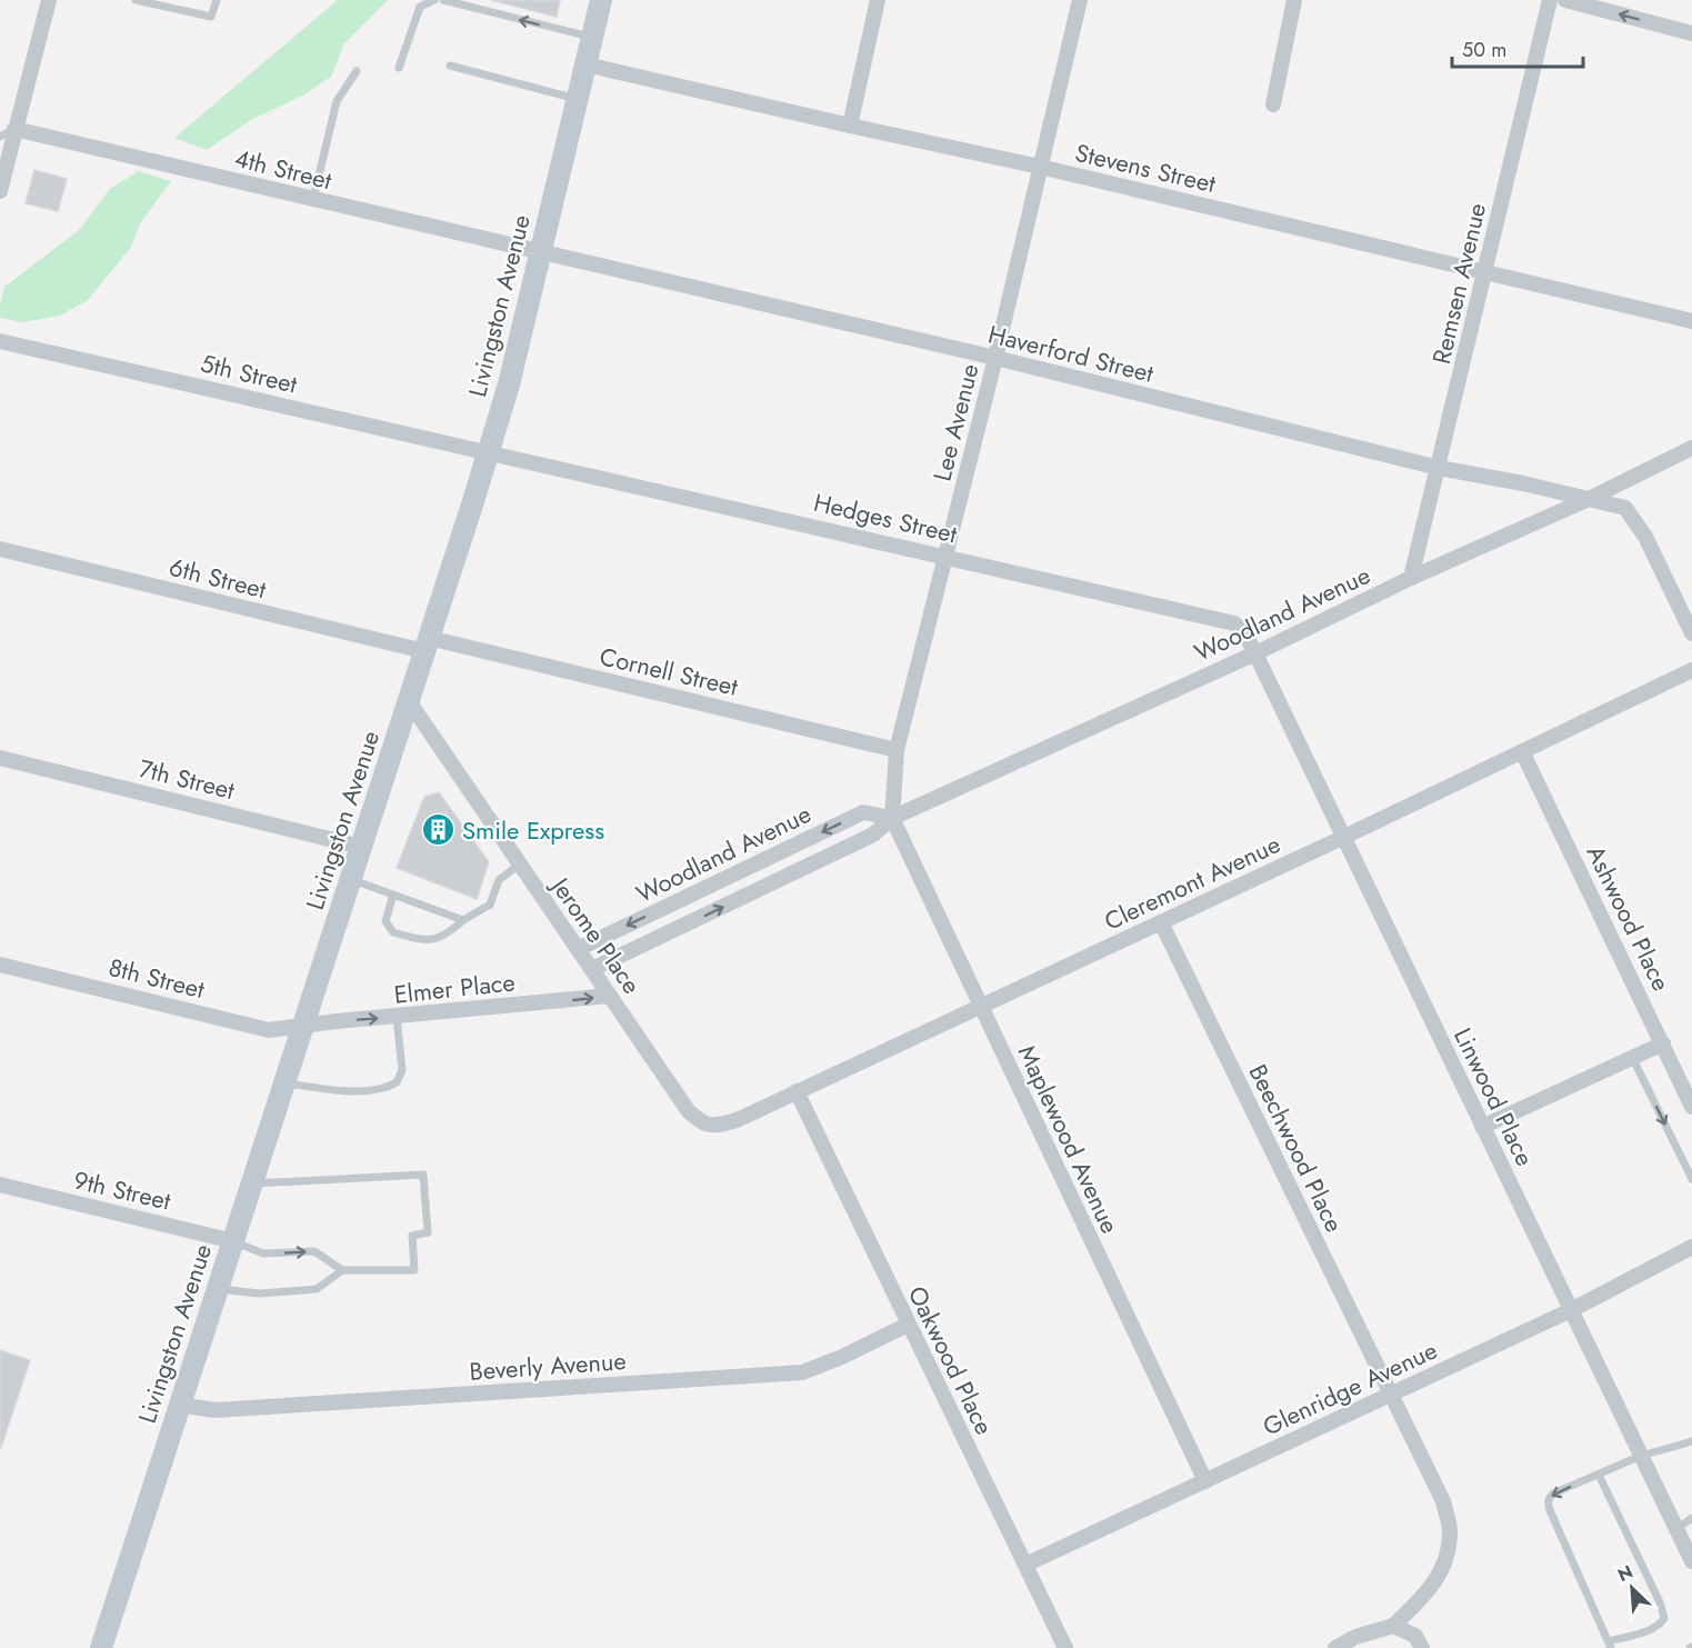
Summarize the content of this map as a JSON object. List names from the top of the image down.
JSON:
{
  "streets": {
    "main road": ["Livingston Avenue"],
    "street": [
      "Stevens Street",
      "4th Street",
      "Remsen Avenue",
      "Haverford Street",
      "5th Street",
      "Lee Avenue",
      "Hedges Street",
      "6th Street",
      "Woodland Avenue",
      "Cornell Street",
      "7th Street",
      "Cleremont Avenue",
      "Ashwood Place",
      "Jerome Place",
      "8th Street",
      "Elmer Place",
      "Linwood Place",
      "Maplewood Avenue",
      "Beechwood Place",
      "9th Street",
      "Oakwood Place",
      "Beverly Avenue",
      "Glenridge Avenue"
    ]
  },
  "crossings": [
    ["Stevens Street", "Remsen Avenue"],
    ["Stevens Street", "Livingston Avenue"],
    ["Stevens Street", "Lee Avenue"],
    ["4th Street", "Livingston Avenue"],
    ["4th Street", "Haverford Street"],
    ["Remsen Avenue", "Haverford Street"],
    ["Remsen Avenue", "Woodland Avenue"],
    ["Livingston Avenue", "Haverford Street"],
    ["Livingston Avenue", "5th Street"],
    ["Livingston Avenue", "Hedges Street"],
    ["Livingston Avenue", "6th Street"],
    ["Livingston Avenue", "Cornell Street"],
    ["Livingston Avenue", "7th Street"],
    ["Livingston Avenue", "Jerome Place"],
    ["Livingston Avenue", "8th Street"],
    ["Livingston Avenue", "Elmer Place"],
    ["Livingston Avenue", "9th Street"],
    ["Livingston Avenue", "Beverly Avenue"],
    ["Haverford Street", "Lee Avenue"],
    ["Haverford Street", "Woodland Avenue"],
    ["5th Street", "Hedges Street"],
    ["Lee Avenue", "Hedges Street"],
    ["Lee Avenue", "Woodland Avenue"],
    ["Lee Avenue", "Cornell Street"],
    ["Lee Avenue", "Maplewood Avenue"],
    ["Hedges Street", "Woodland Avenue"],
    ["Hedges Street", "Linwood Place"],
    ["6th Street", "Cornell Street"],
    ["Woodland Avenue", "Jerome Place"],
    ["Woodland Avenue", "Linwood Place"],
    ["Woodland Avenue", "Maplewood Avenue"],
    ["Cleremont Avenue", "Ashwood Place"],
    ["Cleremont Avenue", "Jerome Place"],
    ["Cleremont Avenue", "Linwood Place"],
    ["Cleremont Avenue", "Maplewood Avenue"],
    ["Cleremont Avenue", "Beechwood Place"],
    ["Cleremont Avenue", "Oakwood Place"],
    ["Jerome Place", "Elmer Place"],
    ["8th Street", "Elmer Place"],
    ["Linwood Place", "Glenridge Avenue"],
    ["Maplewood Avenue", "Glenridge Avenue"],
    ["Beechwood Place", "Glenridge Avenue"],
    ["Oakwood Place", "Beverly Avenue"],
    ["Oakwood Place", "Glenridge Avenue"]
  ],
  "one_way": ["Elmer Place"],
  "places": {
    "building": ["Smile Express"]
  },
  "scale_bar": "50 m",
  "north": "top left"
}
